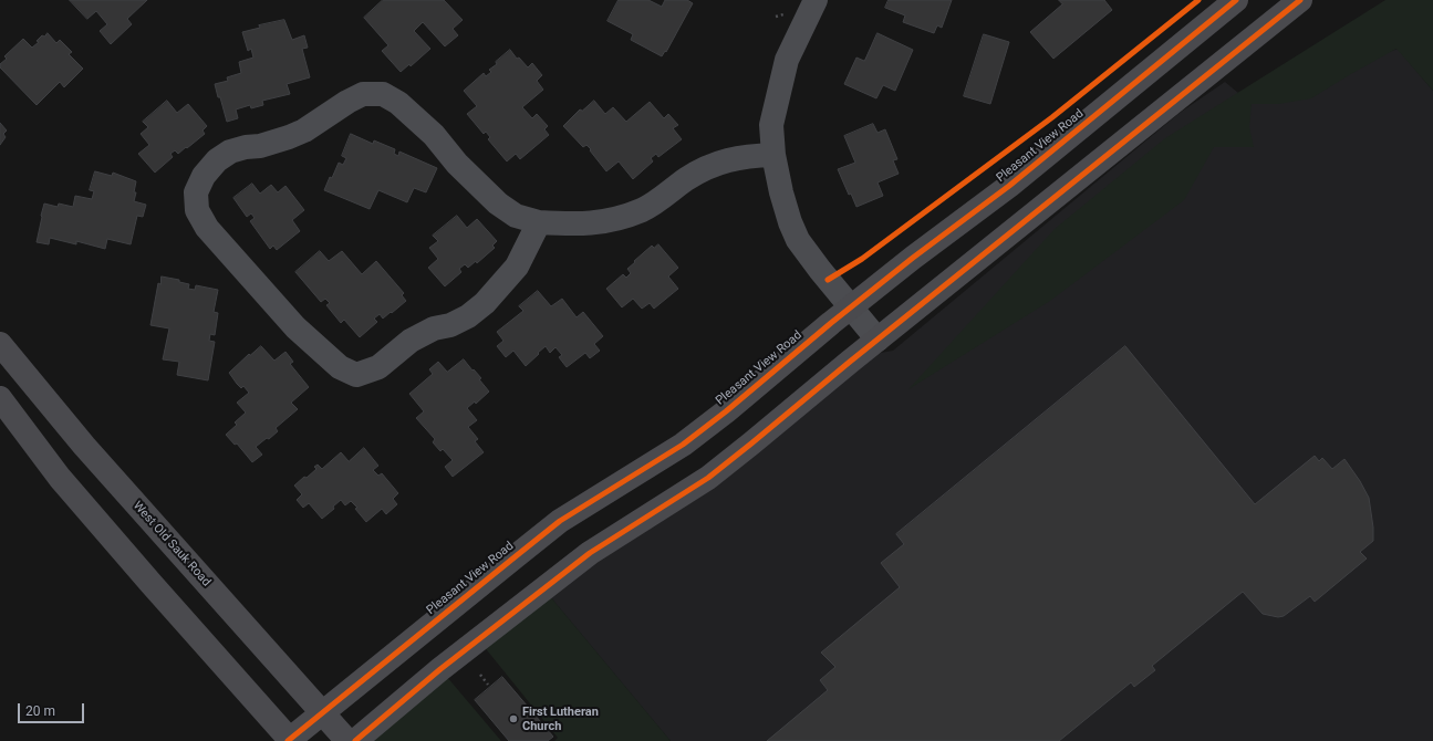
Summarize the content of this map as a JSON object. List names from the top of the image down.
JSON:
{
  "streets": {
    "main road": ["Pleasant View Road", "West Old Sauk Road"]
  },
  "crossings": [
    ["Pleasant View Road", "West Old Sauk Road"]
  ],
  "places": ["First Lutheran Church"],
  "scale_bar": "20 m"
}
